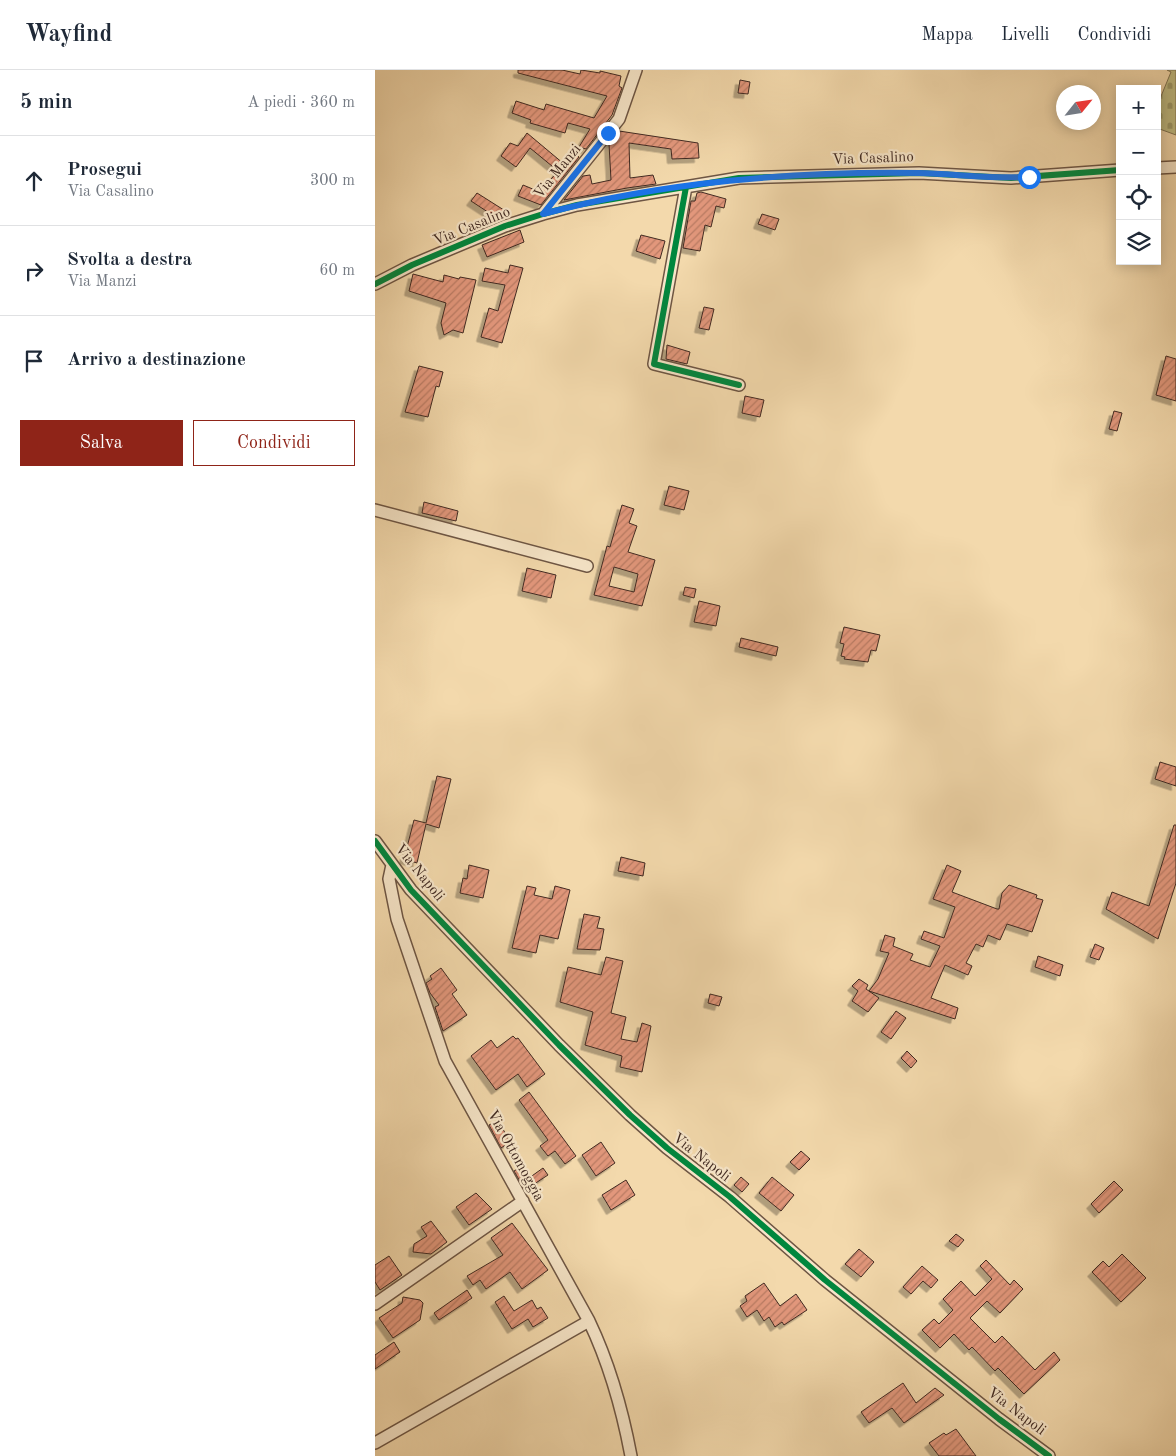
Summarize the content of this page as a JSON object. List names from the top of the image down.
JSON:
{
  "streets": {
    "street": [
      "Via Casalino",
      "Via Manzi",
      "Via Napoli",
      "Via Ottomoggia"
    ]
  },
  "crossings": [
    ["Via Casalino", "Via Manzi"],
    ["Via Napoli", "Via Ottomoggia"]
  ],
  "north": "top right",
  "page": {
    "header": "Wayfind",
    "nav": ["Mappa", "Livelli", "Condividi"],
    "heading": ["5 min", "A piedi · 360 m"],
    "map_buttons": ["+", "−"],
    "list": [
      ["Prosegui", "Via Casalino", "300 m"],
      ["Svolta a destra", "Via Manzi", "60 m"],
      "Arrivo a destinazione"
    ],
    "buttons": ["Salva", "Condividi"]
  }
}
